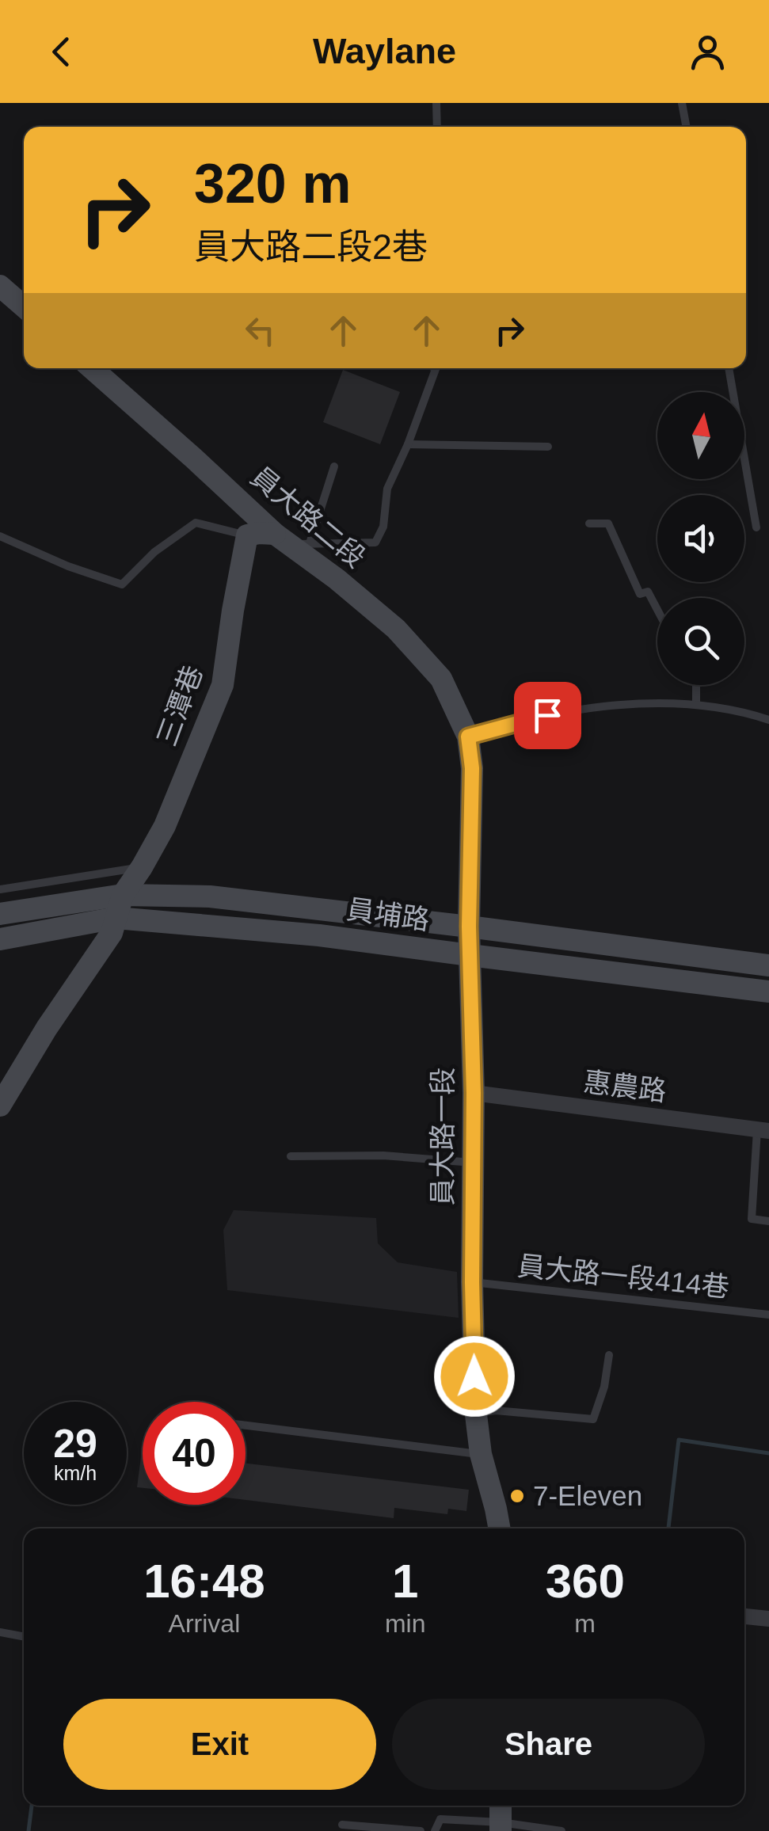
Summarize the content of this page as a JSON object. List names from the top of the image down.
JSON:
{
  "streets": {
    "street": [
      "員大路二段",
      "三潭巷",
      "員埔路",
      "惠農路",
      "員大路一段"
    ],
    "lane": ["員大路一段414巷"]
  },
  "crossings": [
    ["員大路二段", "員大路一段"],
    ["三潭巷", "員埔路"],
    ["員埔路", "員大路一段"],
    ["惠農路", "員大路一段"],
    ["員大路一段", "員大路一段414巷"]
  ],
  "places": ["7-Eleven"],
  "north": "top",
  "page": {
    "header": "Waylane",
    "turn": ["320 m", "員大路二段2巷"],
    "speed": "29 km/h",
    "limit": "40",
    "eta": [
      "16:48",
      "Arrival",
      "1",
      "min",
      "360",
      "m"
    ],
    "buttons": ["Exit", "Share"]
  }
}
